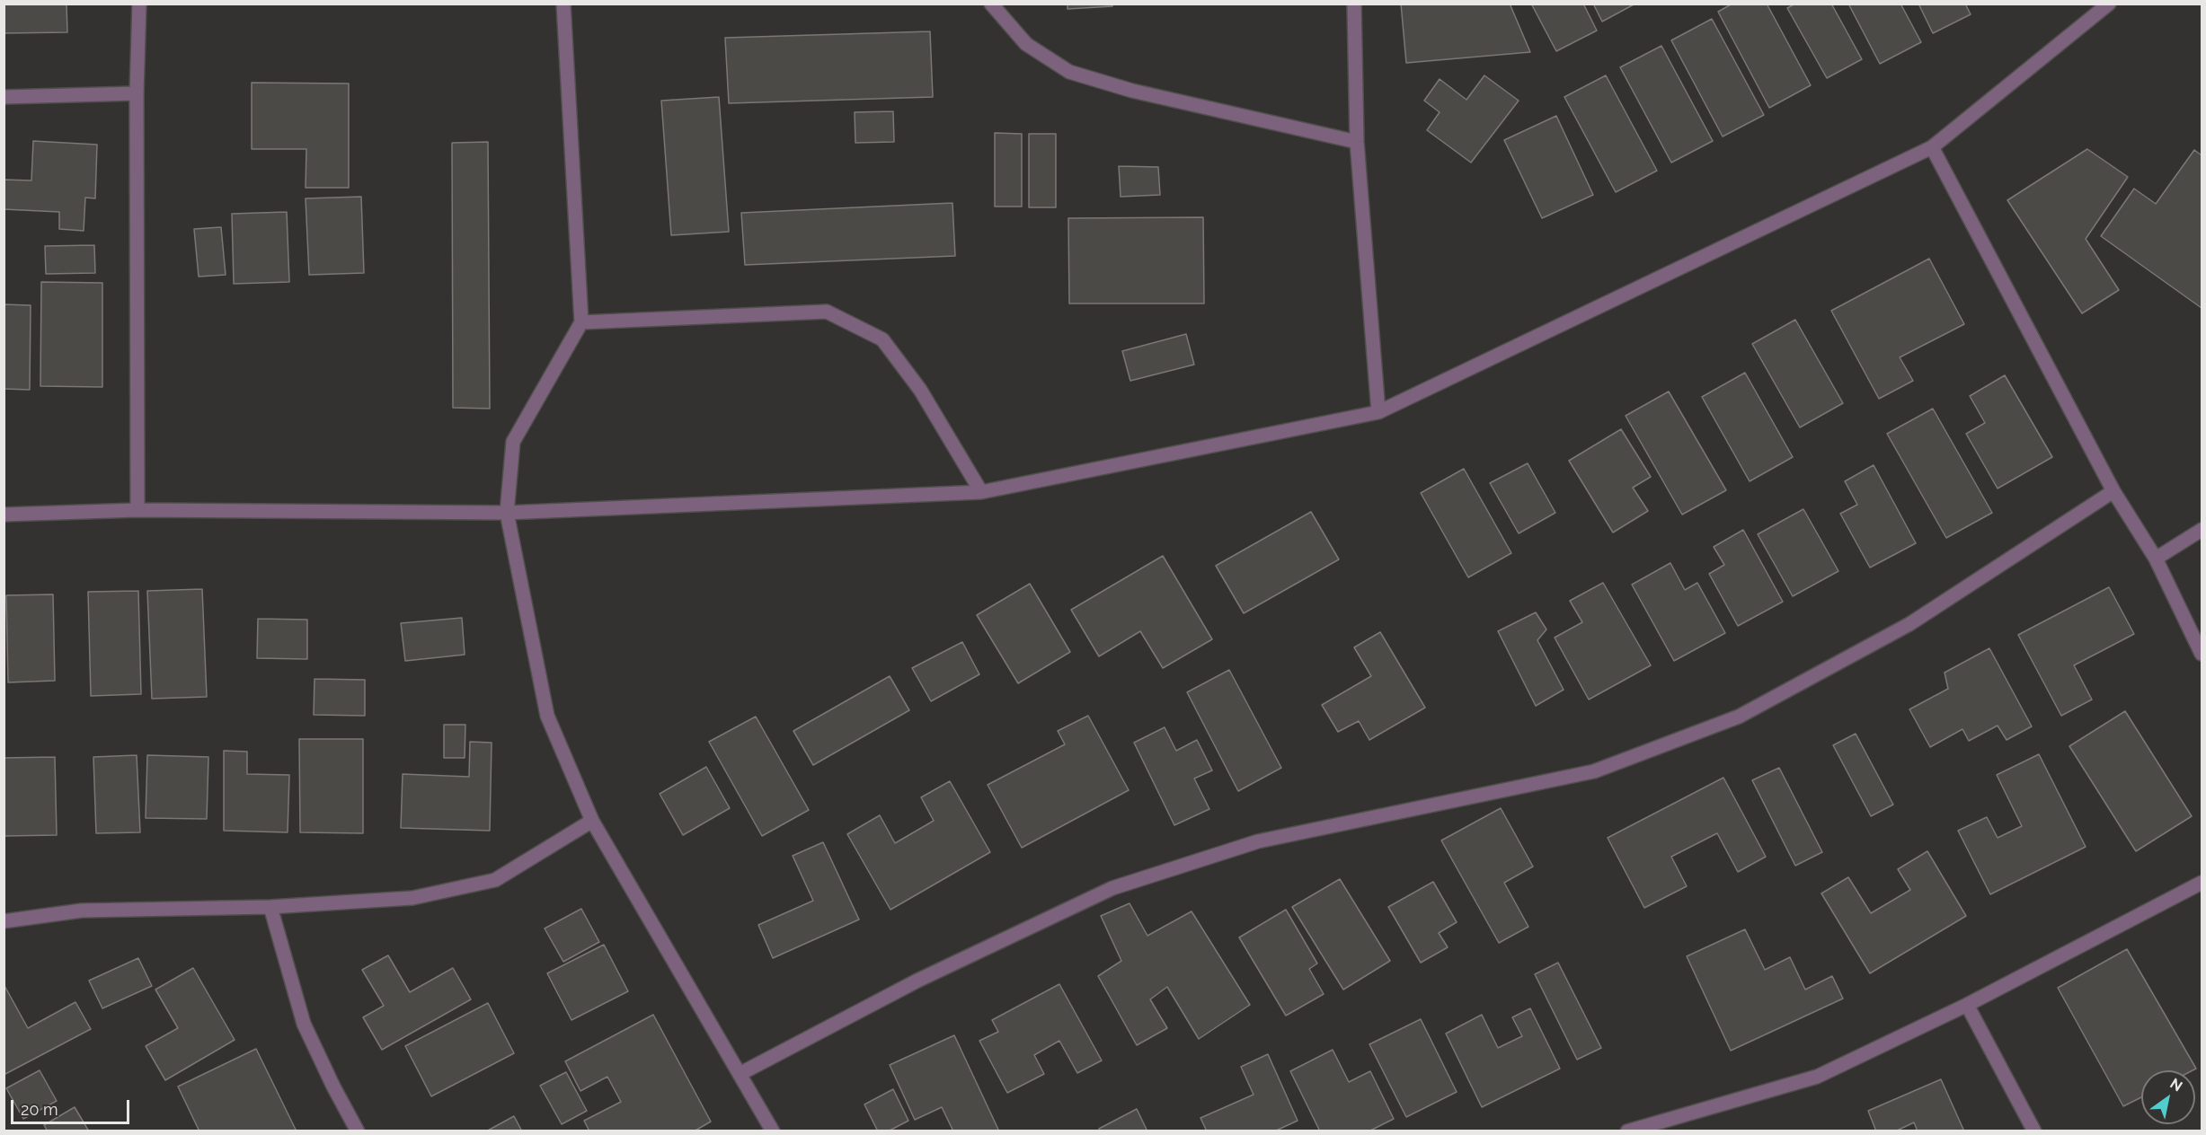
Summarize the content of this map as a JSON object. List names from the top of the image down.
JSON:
{
  "scale_bar": "20 m",
  "north": "top right"
}
